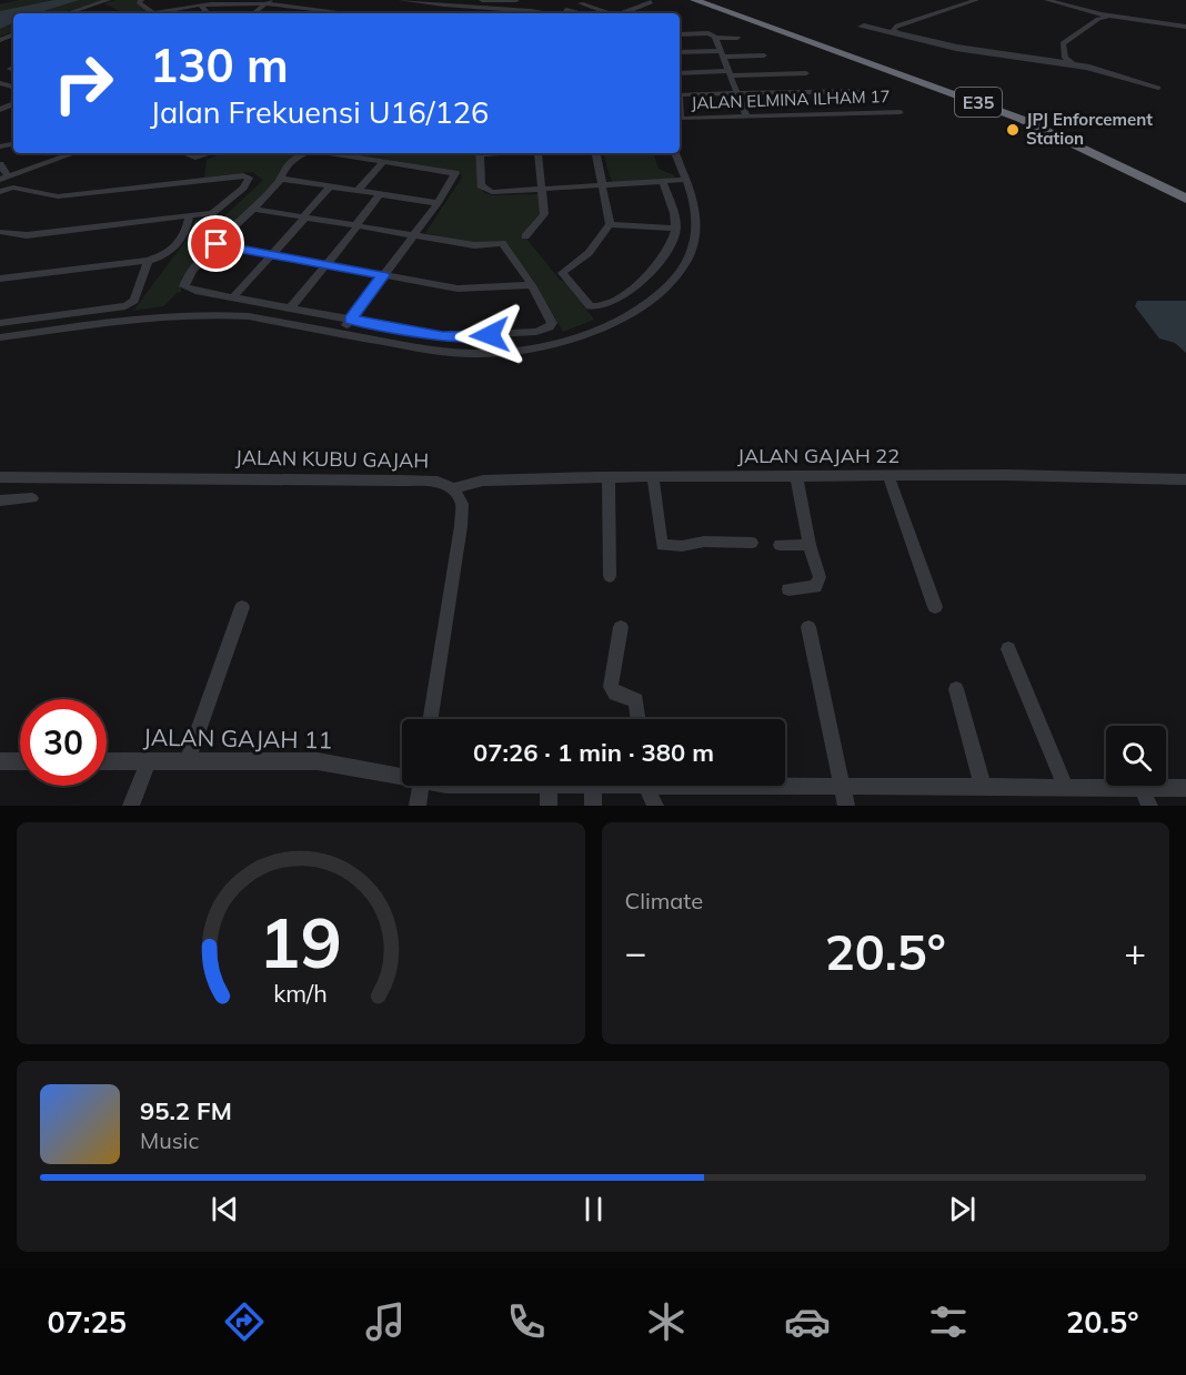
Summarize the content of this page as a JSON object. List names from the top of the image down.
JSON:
{
  "streets": {
    "highway": ["E35"],
    "street": [
      "JALAN ELMINA ILHAM 17",
      "JALAN GAJAH 22",
      "JALAN KUBU GAJAH",
      "JALAN GAJAH 11"
    ]
  },
  "crossings": [
    ["JALAN GAJAH 22", "JALAN KUBU GAJAH"]
  ],
  "places": ["JPJ Enforcement Station"],
  "page": {
    "turn": ["130 m", "Jalan Frekuensi U16/126"],
    "limit": "30",
    "trip": "07:26 · 1 min · 380 m",
    "tile": "Climate",
    "heat": ["−", "20.5°", "+"],
    "song": ["95.2 FM", "Music"],
    "tabs": ["07:25", "20.5°"],
    "gauge": ["19", "km/h"]
  }
}
